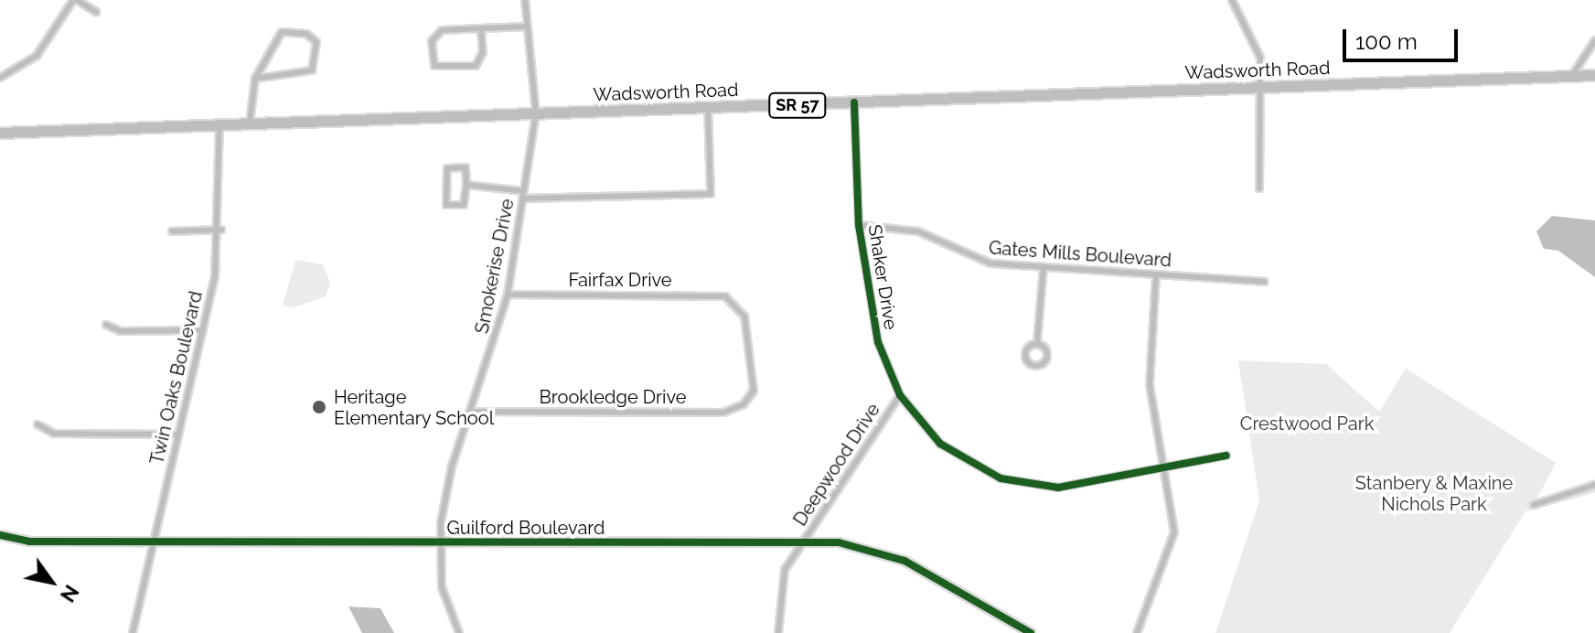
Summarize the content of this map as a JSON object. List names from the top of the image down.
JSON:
{
  "streets": {
    "highway": ["Wadsworth Road", "SR 57"],
    "street": [
      "Gates Mills Boulevard",
      "Smokerise Drive",
      "Shaker Drive",
      "Fairfax Drive",
      "Twin Oaks Boulevard",
      "Brookledge Drive",
      "Deepwood Drive",
      "Guilford Boulevard"
    ]
  },
  "crossings": [
    ["Wadsworth Road", "Smokerise Drive"],
    ["Wadsworth Road", "Shaker Drive"],
    ["Wadsworth Road", "Twin Oaks Boulevard"],
    ["Gates Mills Boulevard", "Shaker Drive"],
    ["Smokerise Drive", "Fairfax Drive"],
    ["Smokerise Drive", "Brookledge Drive"],
    ["Smokerise Drive", "Guilford Boulevard"],
    ["Shaker Drive", "Deepwood Drive"],
    ["Fairfax Drive", "Brookledge Drive"],
    ["Twin Oaks Boulevard", "Guilford Boulevard"],
    ["Deepwood Drive", "Guilford Boulevard"]
  ],
  "parks": ["Crestwood Park", "Stanbery & Maxine Nichols Park"],
  "places": ["Heritage Elementary School"],
  "scale_bar": "100 m",
  "north": "bottom right"
}
